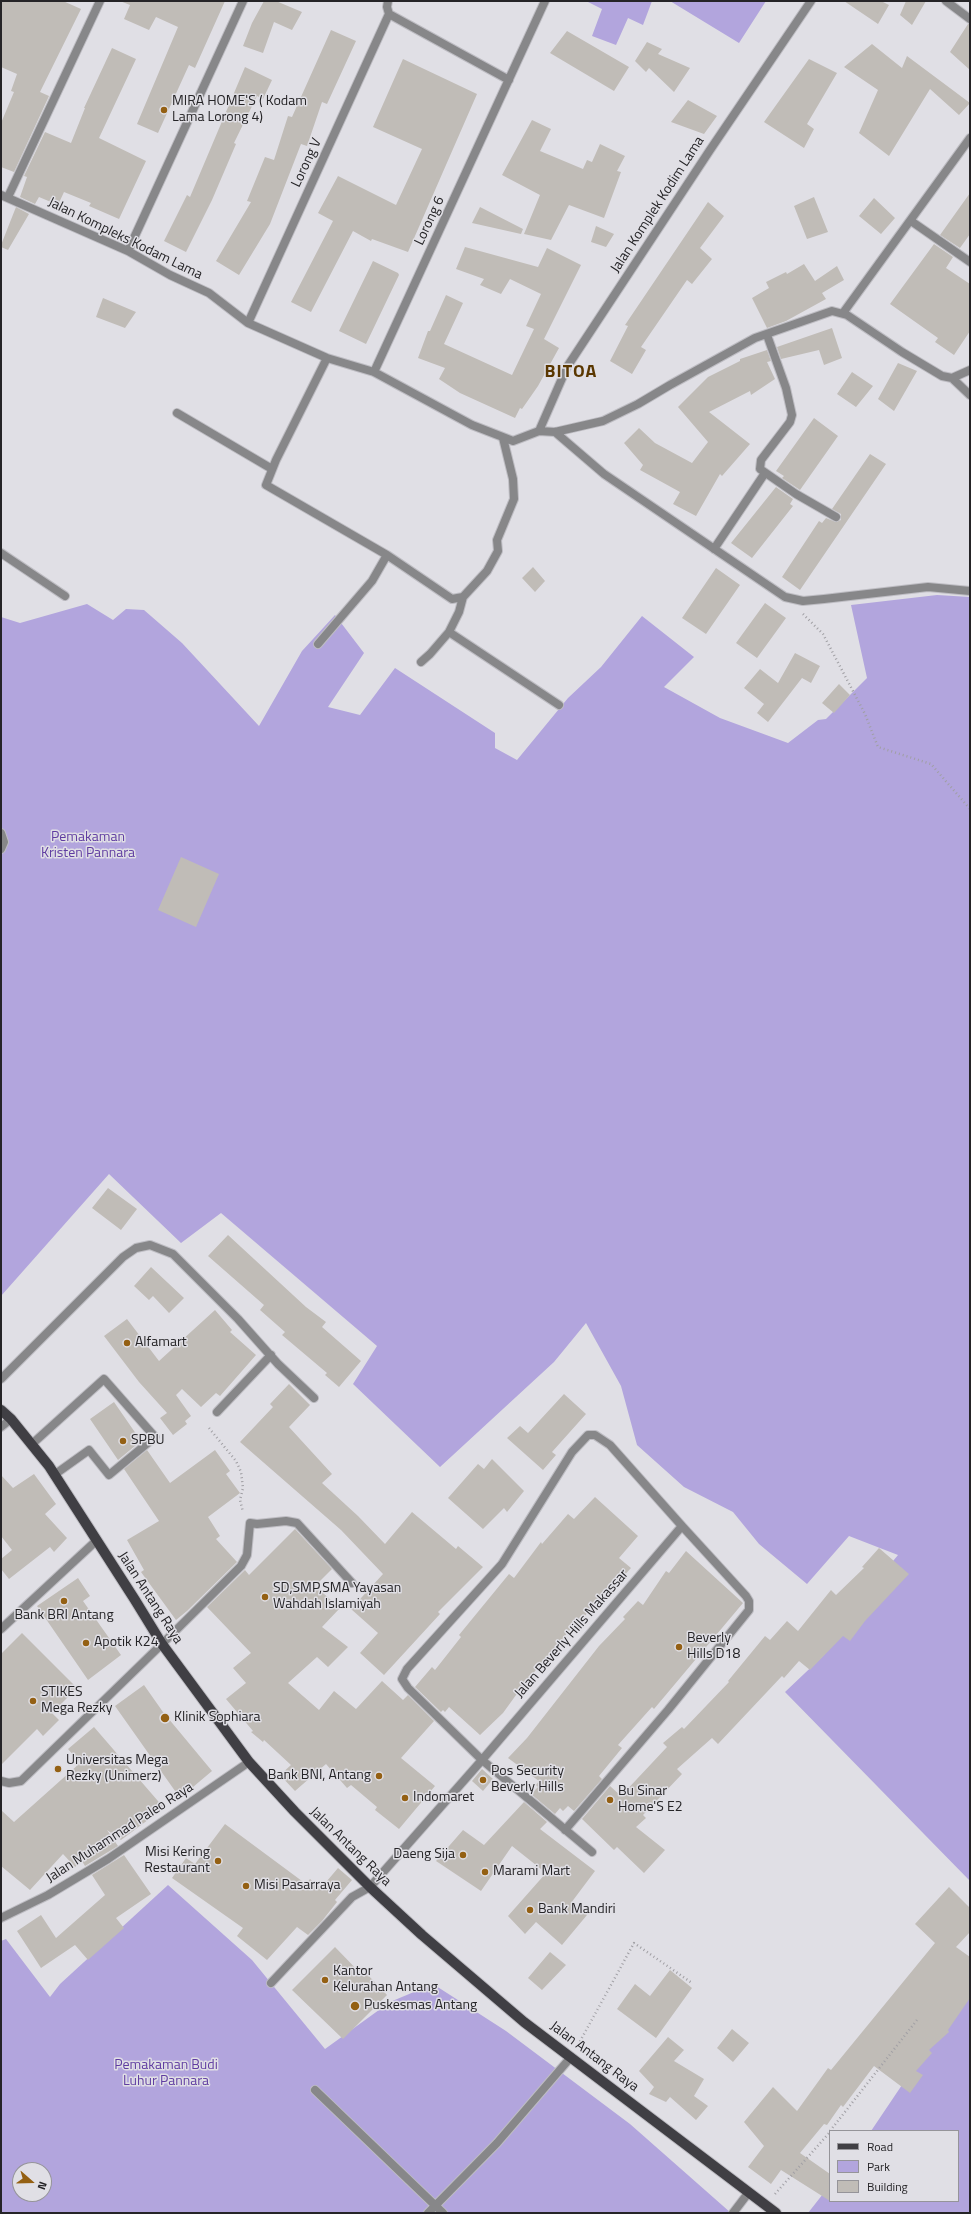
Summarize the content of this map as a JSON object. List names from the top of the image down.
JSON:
{
  "streets": {
    "main road": ["Jalan Antang Raya"],
    "street": [
      "Lorong V",
      "Jalan Komplek Kodim Lama",
      "Lorong 6",
      "Jalan Kompleks Kodam Lama",
      "Jalan Beverly Hills Makassar",
      "Jalan Muhammad Paleo Raya"
    ]
  },
  "crossings": [
    ["Lorong V", "Jalan Kompleks Kodam Lama"],
    ["Jalan Komplek Kodim Lama", "Jalan Kompleks Kodam Lama"],
    ["Lorong 6", "Jalan Kompleks Kodam Lama"],
    ["Jalan Antang Raya", "Jalan Beverly Hills Makassar"],
    ["Jalan Antang Raya", "Jalan Muhammad Paleo Raya"]
  ],
  "districts": ["BITOA"],
  "parks": ["Pemakaman Kristen Pannara", "Pemakaman Budi Luhur Pannara"],
  "places": [
    "MIRA HOME'S ( Kodam Lama Lorong 4)",
    "Alfamart",
    "SPBU",
    "SD,SMP,SMA Yayasan Wahdah Islamiyah",
    "Bank BRI Antang",
    "Apotik K24",
    "Beverly Hills D18",
    "STIKES Mega Rezky",
    "Klinik Sophiara",
    "Universitas Mega Rezky (Unimerz)",
    "Bank BNI, Antang",
    "Pos Security Beverly Hills",
    "Indomaret",
    "Bu Sinar Home'S E2",
    "Daeng Sija",
    "Misi Kering Restaurant",
    "Marami Mart",
    "Misi Pasarraya",
    "Bank Mandiri",
    "Kantor Kelurahan Antang",
    "Puskesmas Antang"
  ],
  "legend": ["Road", "Park", "Building"],
  "north": "right"
}
